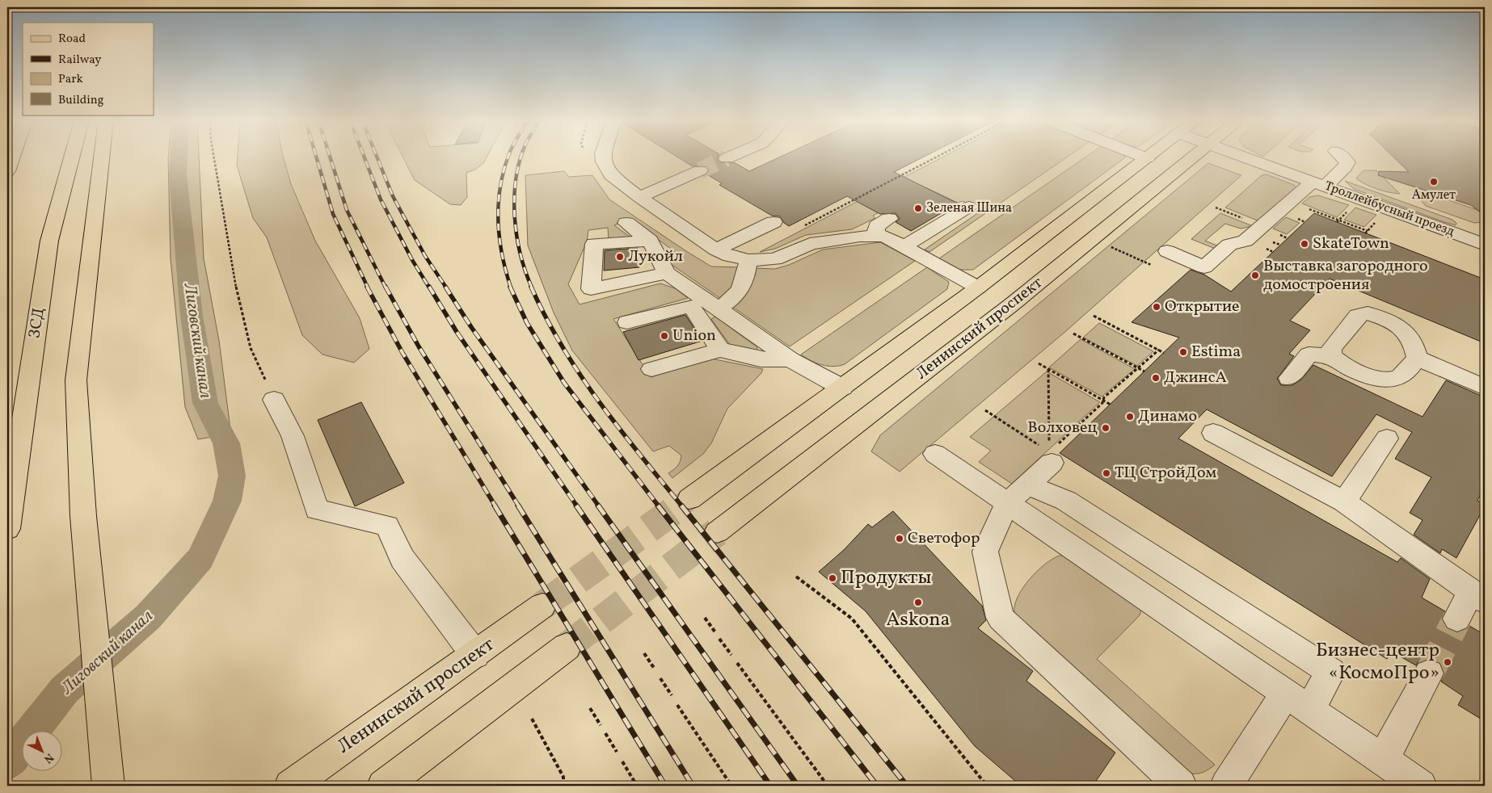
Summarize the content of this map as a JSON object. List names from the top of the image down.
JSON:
{
  "streets": {
    "main road": ["ЗСД", "Ленинский проспект"],
    "street": ["Троллейбусный проезд"]
  },
  "water": ["Лиговский канал"],
  "places": [
    "Амулет",
    "Зеленая Шина",
    "SkateTown",
    "Лукойл",
    "Выставка загородного домостроения",
    "Открытие",
    "Union",
    "Estima",
    "ДжинсА",
    "Динамо",
    "Волховец",
    "ТЦ СтройДом",
    "Светофор",
    "Продукты",
    "Askona",
    "Бизнес-центр «КосмоПро»"
  ],
  "legend": [
    "Road",
    "Railway",
    "Park",
    "Building"
  ],
  "north": "bottom right"
}
